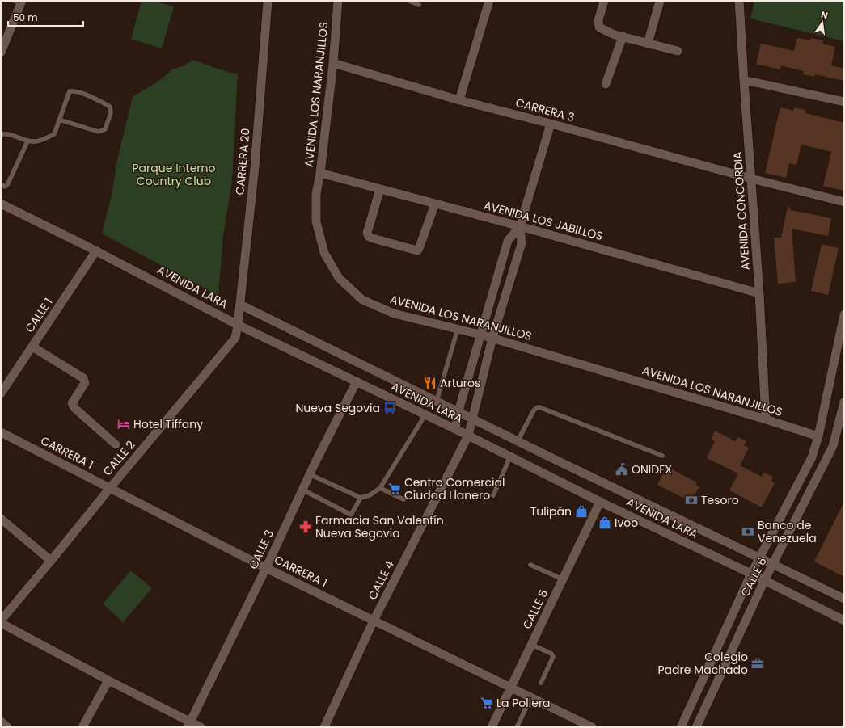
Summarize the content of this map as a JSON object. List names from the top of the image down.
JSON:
{
  "streets": {
    "street": [
      "AVENIDA LOS NARANJILLOS",
      "CARRERA 3",
      "CARRERA 20",
      "AVENIDA CONCORDIA",
      "AVENIDA LOS JABILLOS",
      "AVENIDA LARA",
      "CALLE 1",
      "CARRERA 1",
      "CALLE 2",
      "CALLE 3",
      "CALLE 6",
      "CALLE 4",
      "CALLE 5"
    ]
  },
  "crossings": [
    ["AVENIDA LOS NARANJILLOS", "CARRERA 3"],
    ["AVENIDA LOS NARANJILLOS", "AVENIDA CONCORDIA"],
    ["AVENIDA LOS NARANJILLOS", "AVENIDA LOS JABILLOS"],
    ["AVENIDA LOS NARANJILLOS", "CALLE 4"],
    ["CARRERA 3", "AVENIDA CONCORDIA"],
    ["CARRERA 20", "AVENIDA LARA"],
    ["CARRERA 20", "CALLE 2"],
    ["AVENIDA CONCORDIA", "AVENIDA LOS JABILLOS"],
    ["AVENIDA LOS JABILLOS", "CALLE 4"],
    ["AVENIDA LARA", "CALLE 1"],
    ["AVENIDA LARA", "CALLE 2"],
    ["AVENIDA LARA", "CALLE 3"],
    ["AVENIDA LARA", "CALLE 6"],
    ["AVENIDA LARA", "CALLE 4"],
    ["AVENIDA LARA", "CALLE 5"],
    ["CARRERA 1", "CALLE 2"],
    ["CARRERA 1", "CALLE 3"],
    ["CARRERA 1", "CALLE 4"],
    ["CARRERA 1", "CALLE 5"]
  ],
  "parks": ["Parque Interno Country Club"],
  "places": {
    "restaurant": ["Arturos"],
    "bus stop": ["Nueva Segovia"],
    "hotel": ["Hotel Tiffany"],
    "public building": ["ONIDEX"],
    "supermarket": ["Centro Comercial Ciudad Llanero", "La Pollera"],
    "bank": ["Tesoro", "Banco de Venezuela"],
    "shop": ["Tulipán", "Ivoo"],
    "pharmacy": ["Farmacia San Valentín Nueva Segovia"],
    "office": ["Colegio Padre Machado"]
  },
  "scale_bar": "50 m",
  "north": "top"
}
